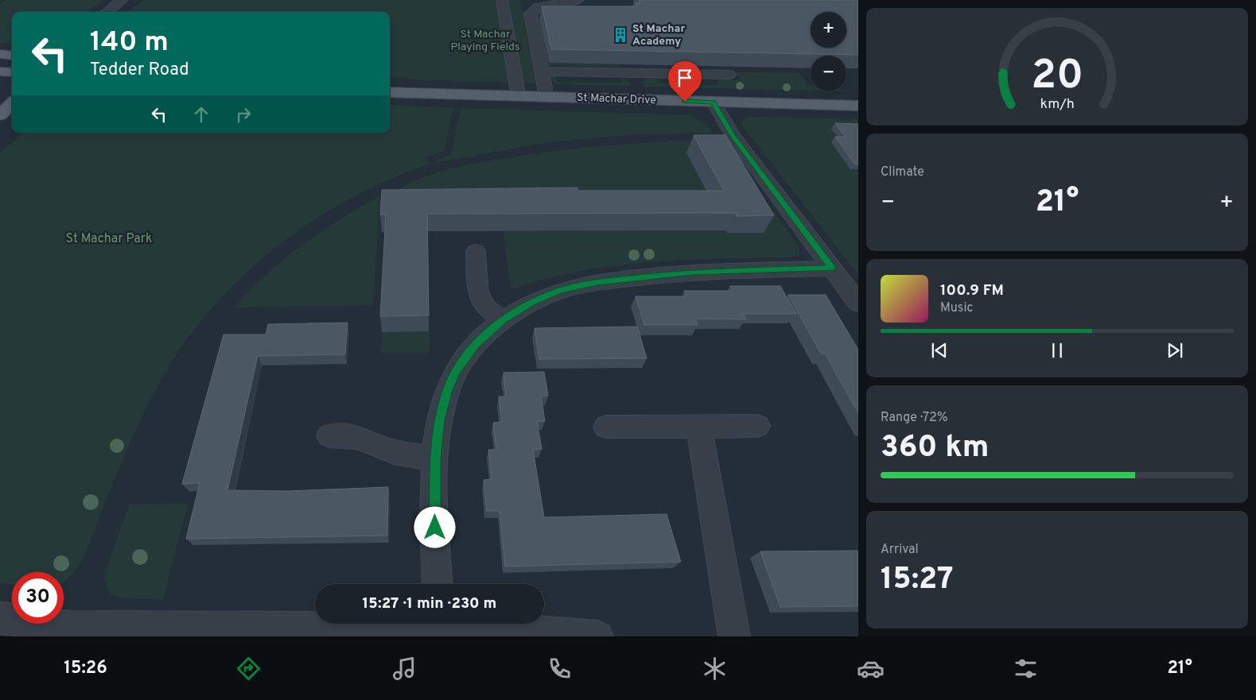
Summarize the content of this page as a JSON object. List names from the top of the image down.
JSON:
{
  "streets": {
    "main road": ["St Machar Drive"]
  },
  "parks": ["St Machar Playing Fields", "St Machar Park"],
  "places": {
    "building": ["St Machar Academy"]
  },
  "page": {
    "map_buttons": ["+", "−"],
    "turn": ["140 m", "Tedder Road"],
    "tile": [
      "Climate",
      ["Range · 72%", "360 km"],
      ["Arrival", "15:27"]
    ],
    "heat": ["−", "21°", "+"],
    "song": ["100.9 FM", "Music"],
    "limit": "30",
    "trip": "15:27 · 1 min · 230 m",
    "tabs": ["15:26", "21°"],
    "gauge": ["20", "km/h"]
  }
}
